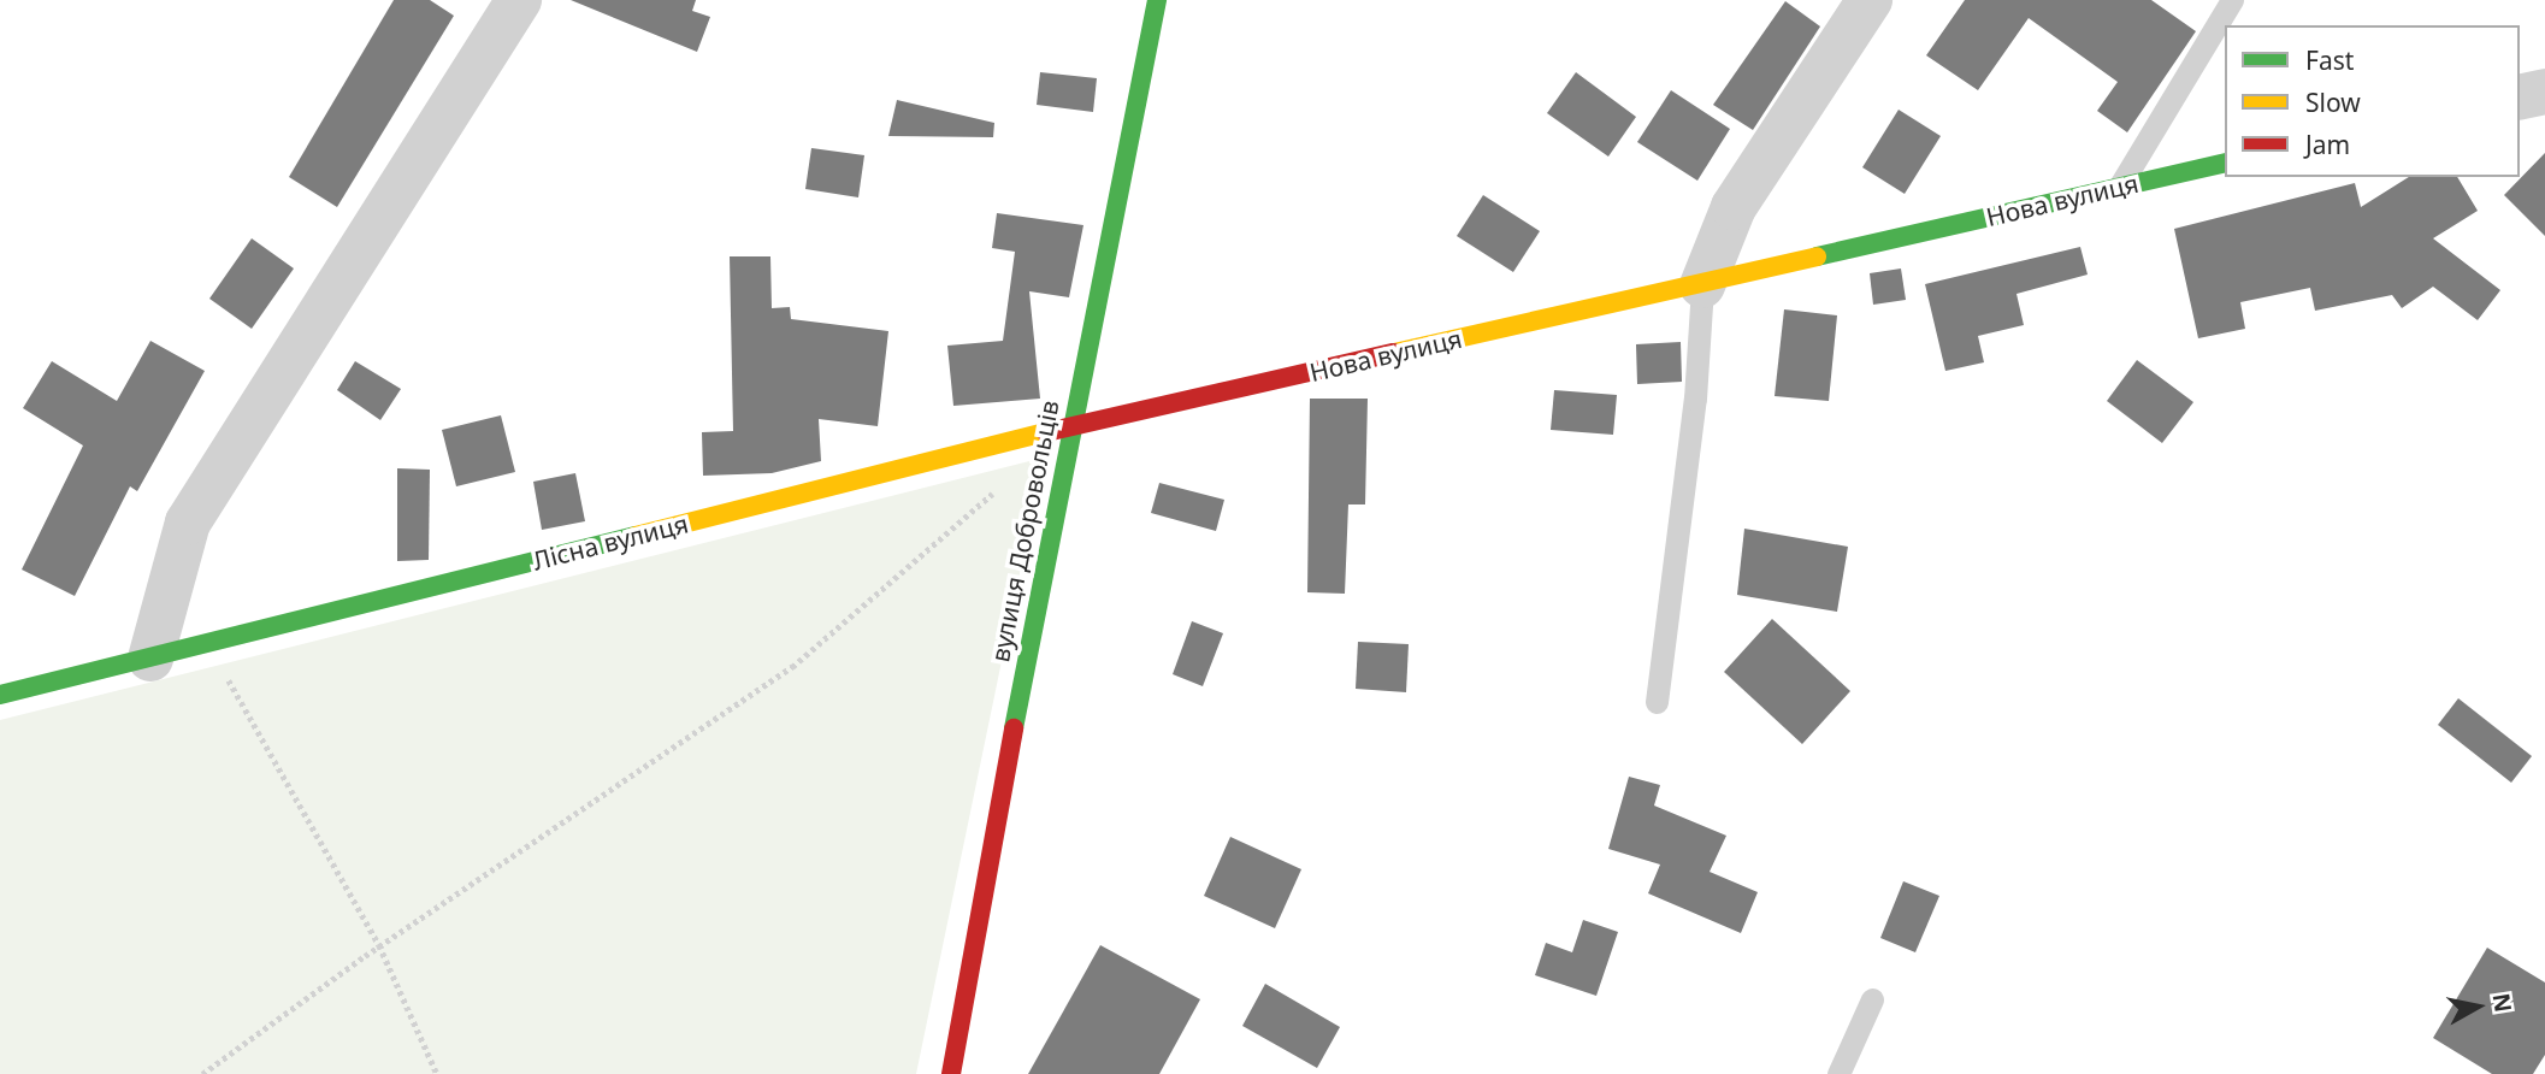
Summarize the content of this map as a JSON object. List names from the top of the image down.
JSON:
{
  "streets": {
    "street": ["Нова вулиця", "вулиця Добровольців", "Лісна вулиця"]
  },
  "crossings": [
    ["Нова вулиця", "вулиця Добровольців"],
    ["Нова вулиця", "Лісна вулиця"],
    ["вулиця Добровольців", "Лісна вулиця"]
  ],
  "legend": ["Fast", "Slow", "Jam"],
  "north": "right"
}
